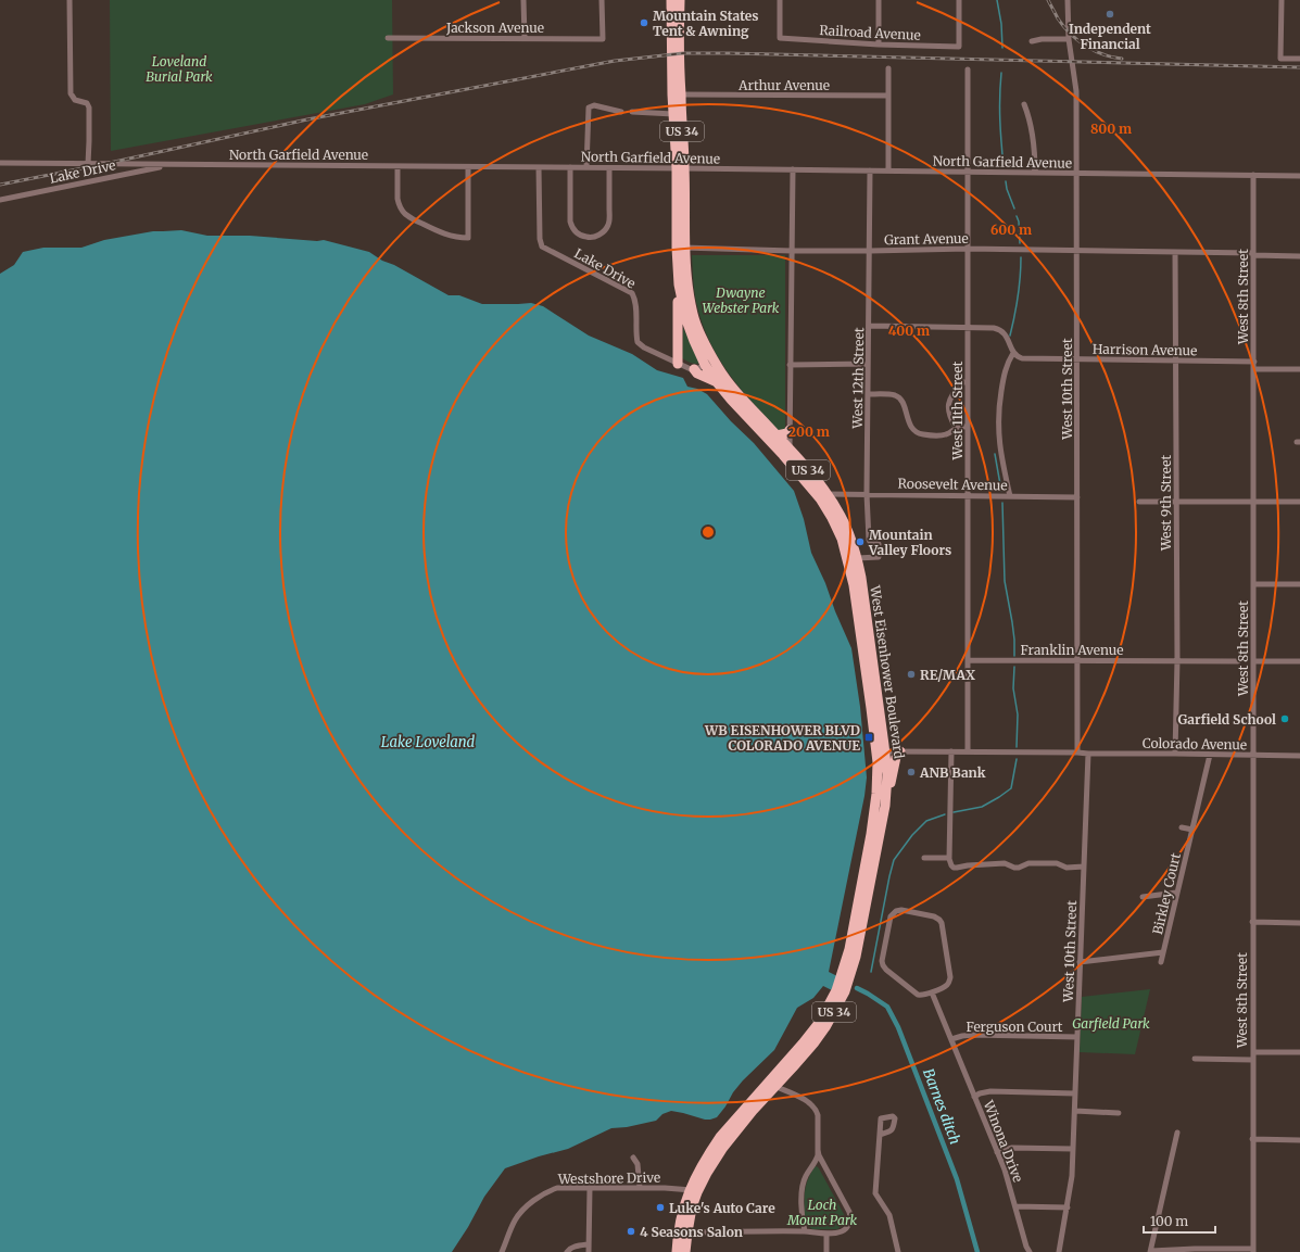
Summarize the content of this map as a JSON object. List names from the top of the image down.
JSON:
{
  "streets": {
    "highway": ["US 34", "West Eisenhower Boulevard"],
    "street": [
      "Jackson Avenue",
      "Railroad Avenue",
      "Arthur Avenue",
      "North Garfield Avenue",
      "Lake Drive",
      "Grant Avenue",
      "West 8th Street",
      "Harrison Avenue",
      "West 12th Street",
      "West 10th Street",
      "West 11th Street",
      "Roosevelt Avenue",
      "West 9th Street",
      "Franklin Avenue",
      "Colorado Avenue",
      "Birkley Court",
      "Ferguson Court",
      "Winona Drive",
      "Westshore Drive"
    ]
  },
  "crossings": [
    ["Arthur Avenue", "US 34"],
    ["Arthur Avenue", "West Eisenhower Boulevard"],
    ["US 34", "West Eisenhower Boulevard"],
    ["North Garfield Avenue", "Lake Drive"],
    ["North Garfield Avenue", "West 8th Street"],
    ["North Garfield Avenue", "West 12th Street"],
    ["North Garfield Avenue", "West 10th Street"],
    ["North Garfield Avenue", "West 11th Street"],
    ["North Garfield Avenue", "West Eisenhower Boulevard"],
    ["Grant Avenue", "West 8th Street"],
    ["Grant Avenue", "West 12th Street"],
    ["Grant Avenue", "West 10th Street"],
    ["Grant Avenue", "West 11th Street"],
    ["Grant Avenue", "West 9th Street"],
    ["Grant Avenue", "West Eisenhower Boulevard"],
    ["West 8th Street", "Harrison Avenue"],
    ["West 8th Street", "Colorado Avenue"],
    ["Harrison Avenue", "West 10th Street"],
    ["Harrison Avenue", "West 9th Street"],
    ["West 12th Street", "Roosevelt Avenue"],
    ["West 12th Street", "West Eisenhower Boulevard"],
    ["West 10th Street", "Roosevelt Avenue"],
    ["West 10th Street", "Franklin Avenue"],
    ["West 10th Street", "Colorado Avenue"],
    ["West 10th Street", "Ferguson Court"],
    ["West 11th Street", "Roosevelt Avenue"],
    ["West 11th Street", "Franklin Avenue"],
    ["Roosevelt Avenue", "West Eisenhower Boulevard"],
    ["West 9th Street", "Franklin Avenue"],
    ["West 9th Street", "Colorado Avenue"],
    ["West Eisenhower Boulevard", "Westshore Drive"],
    ["Colorado Avenue", "Birkley Court"],
    ["Ferguson Court", "Winona Drive"]
  ],
  "water": ["Lake Loveland", "Barnes ditch"],
  "parks": [
    "Loveland Burial Park",
    "Dwayne Webster Park",
    "Garfield Park",
    "Loch Mount Park"
  ],
  "places": {
    "other": [
      "Independent Financial",
      "Mountain States Tent & Awning",
      "Mountain Valley Floors",
      "RE/MAX",
      "Garfield School",
      "ANB Bank",
      "Luke's Auto Care",
      "4 Seasons Salon"
    ],
    "transit": ["WB EISENHOWER BLVD COLORADO AVENUE"]
  },
  "scale_bar": "100 m",
  "rings": [
    "800 m",
    "600 m",
    "400 m",
    "200 m"
  ]
}
